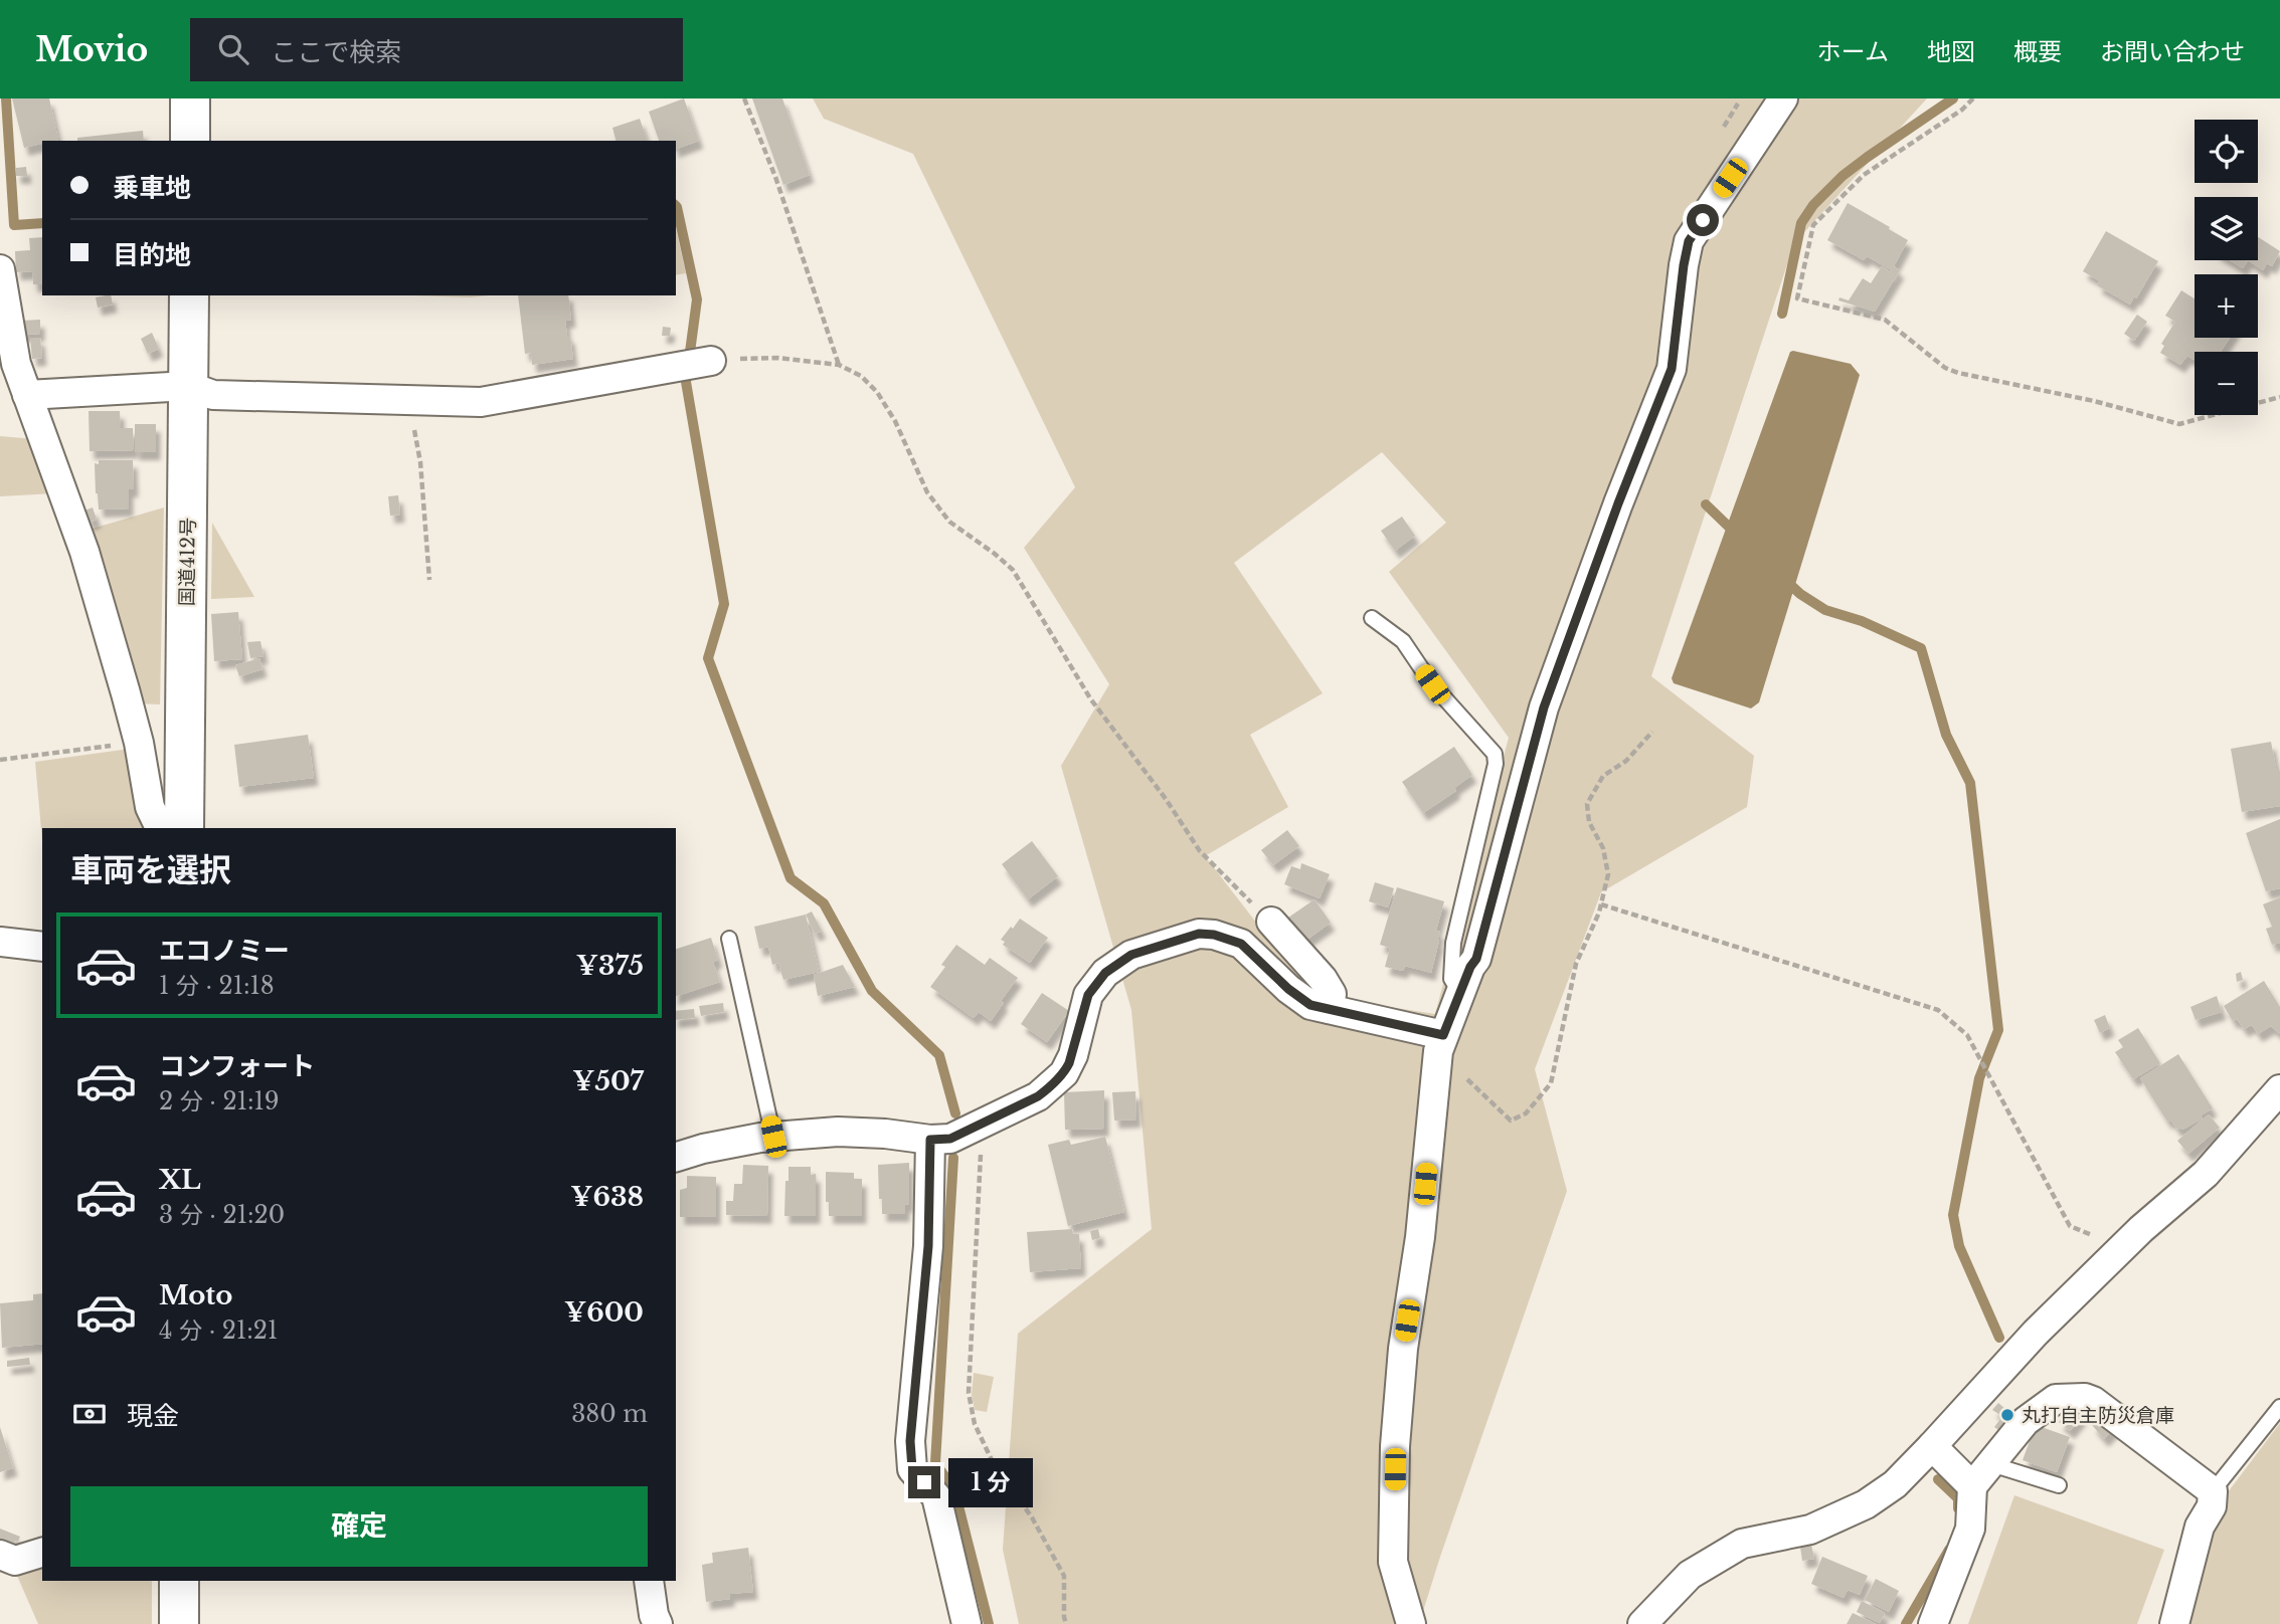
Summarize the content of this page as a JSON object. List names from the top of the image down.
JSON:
{
  "streets": {
    "highway": ["国道412号"]
  },
  "places": ["丸打自主防災倉庫"],
  "page": {
    "header": "Movio",
    "search": "ここで検索",
    "nav": [
      "ホーム",
      "地図",
      "概要",
      "お問い合わせ"
    ],
    "map_buttons": ["+", "−"],
    "banner": ["乗車地", "目的地"],
    "heading": "車両を選択",
    "list": [
      {
        "name": "エコノミー",
        "note": "1 分 · 21:18",
        "value": "¥375"
      },
      {
        "name": "コンフォート",
        "note": "2 分 · 21:19",
        "value": "¥507"
      },
      {
        "name": "XL",
        "note": "3 分 · 21:20",
        "value": "¥638"
      },
      {
        "name": "Moto",
        "note": "4 分 · 21:21",
        "value": "¥600"
      }
    ],
    "pay": ["現金", "380 m"],
    "bubble": "1 分",
    "buttons": "確定"
  }
}
